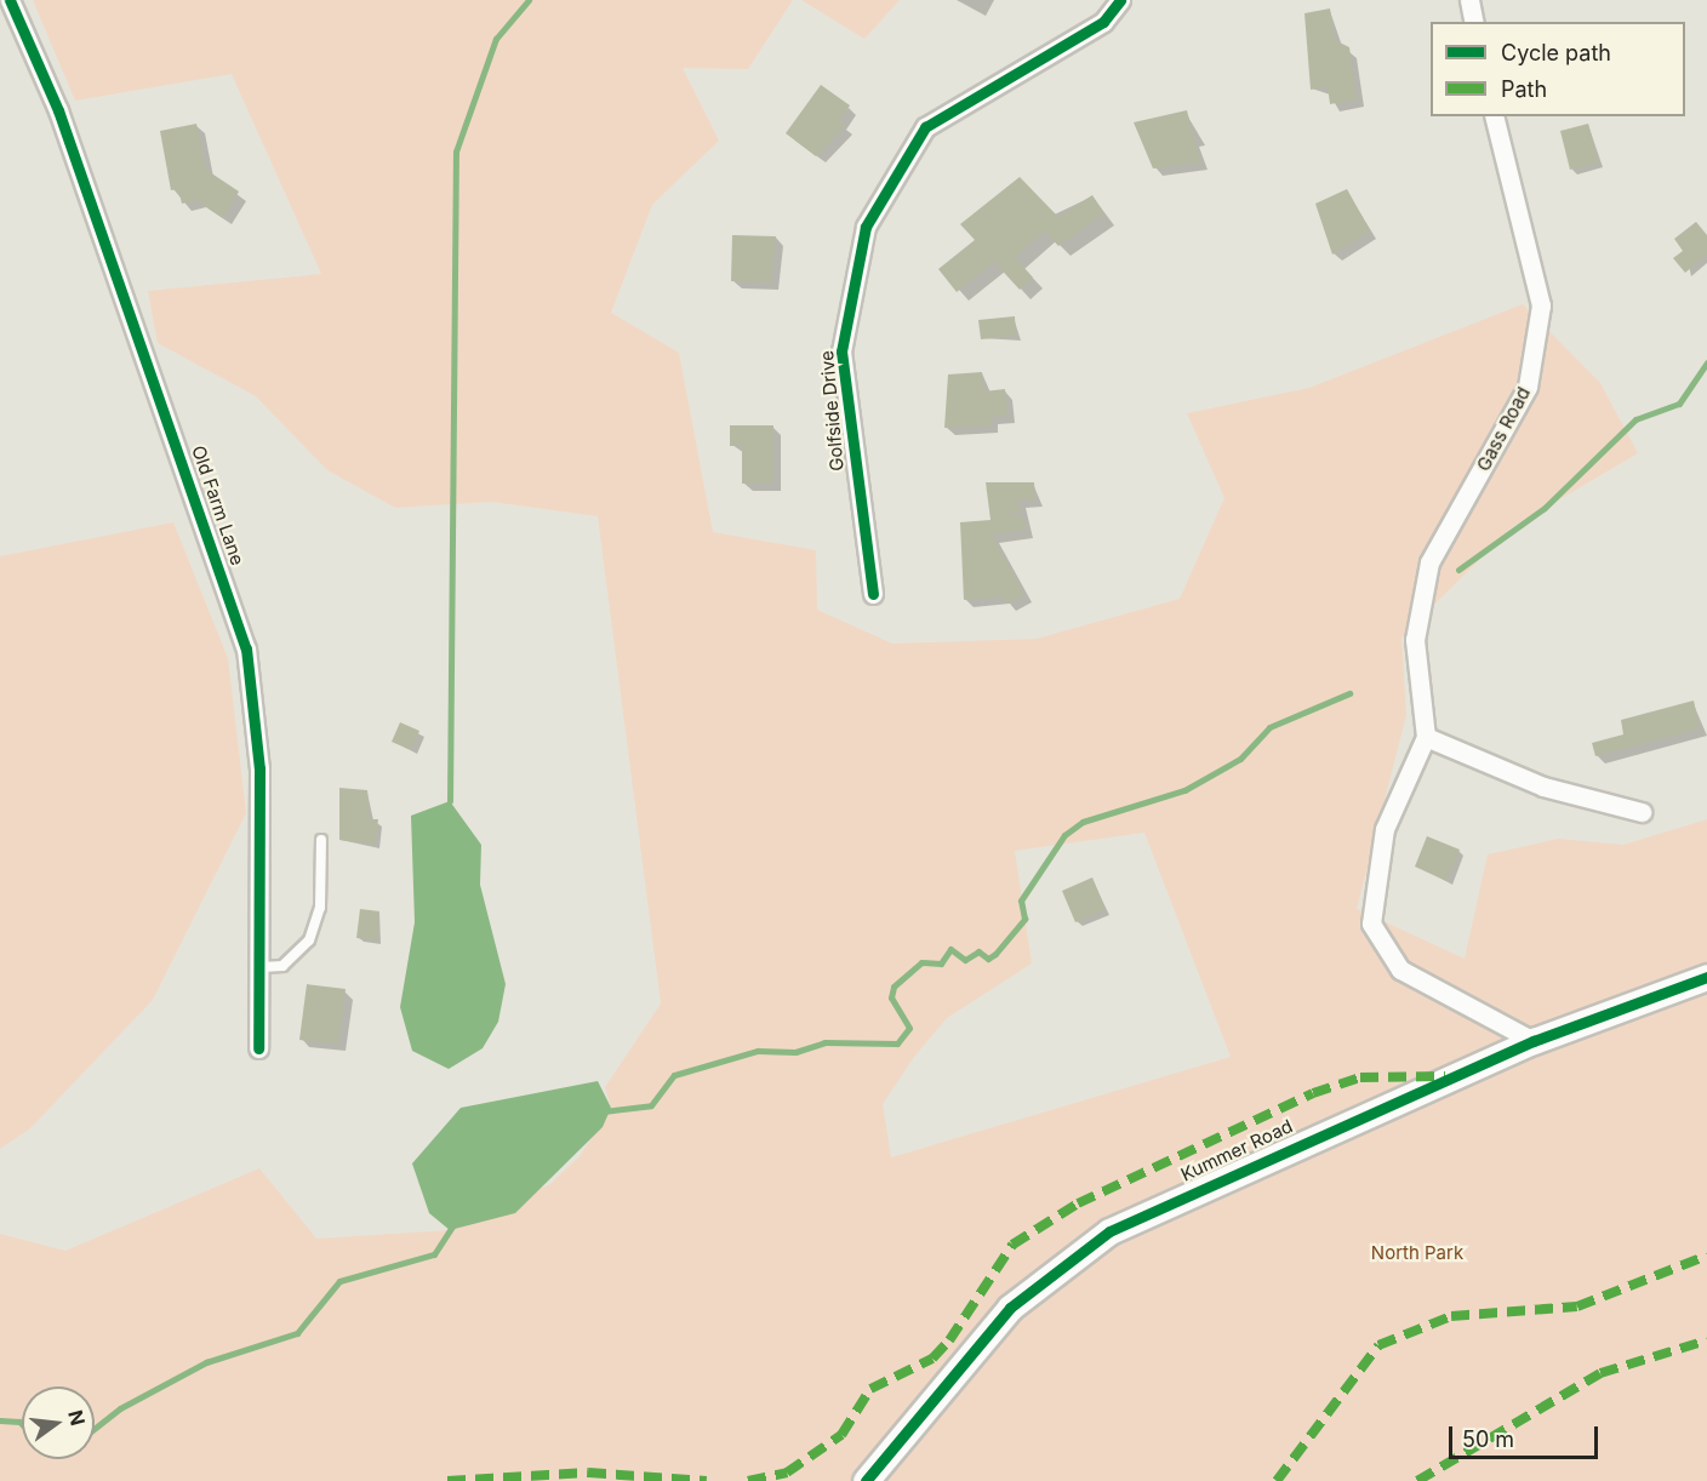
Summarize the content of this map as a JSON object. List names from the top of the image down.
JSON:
{
  "streets": {
    "street": [
      "Golfside Drive",
      "Gass Road",
      "Old Farm Lane",
      "Kummer Road"
    ]
  },
  "parks": ["North Park"],
  "legend": ["Cycle path", "Path"],
  "scale_bar": "50 m",
  "north": "right"
}
